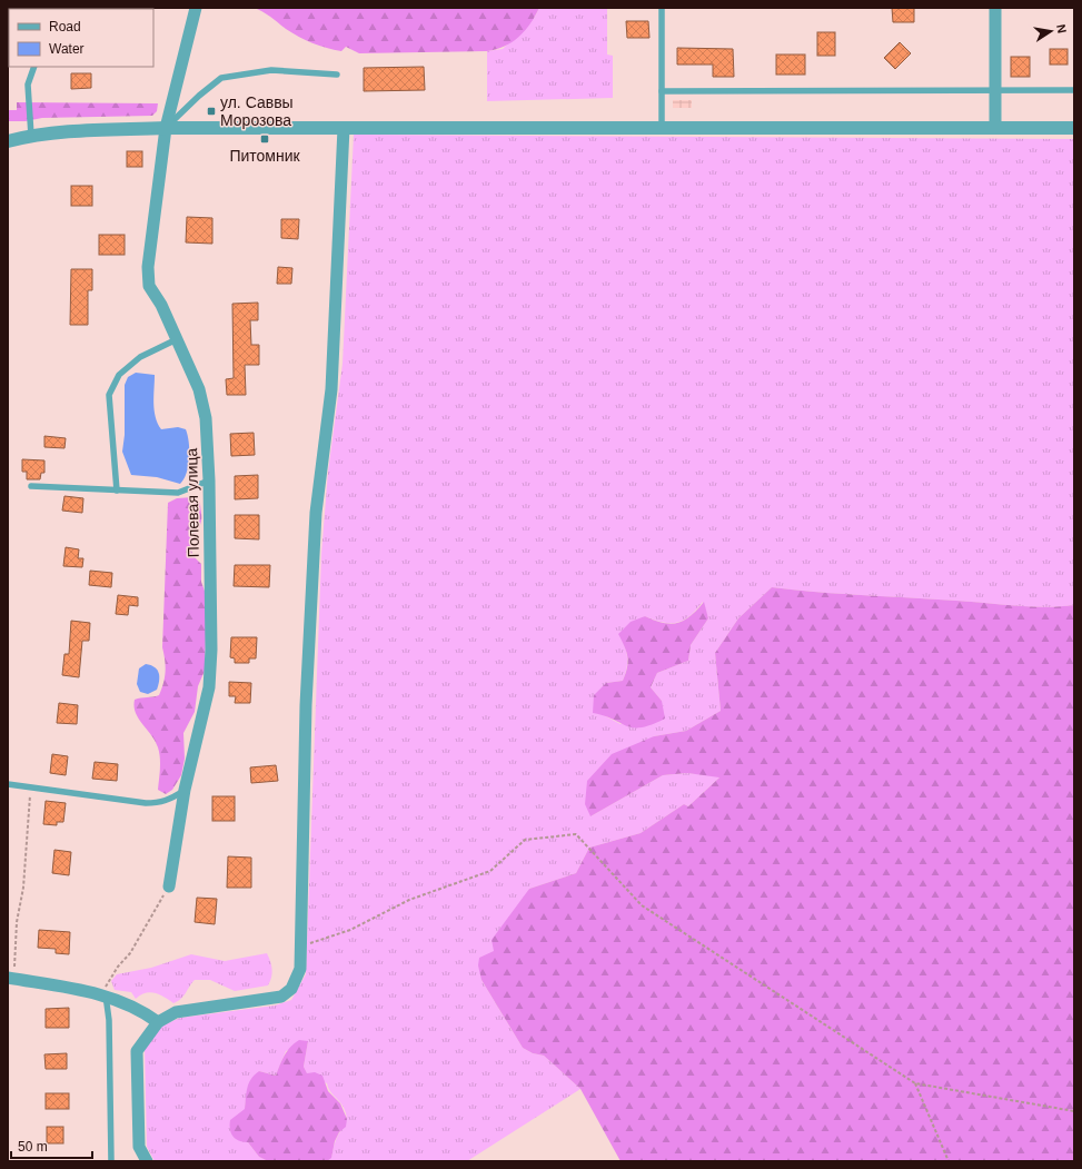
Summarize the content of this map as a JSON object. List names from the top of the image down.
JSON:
{
  "streets": {
    "street": ["Полевая улица"]
  },
  "places": {
    "transit": ["ул. Саввы Морозова", "Питомник"]
  },
  "legend": ["Road", "Water"],
  "scale_bar": "50 m",
  "north": "right"
}
